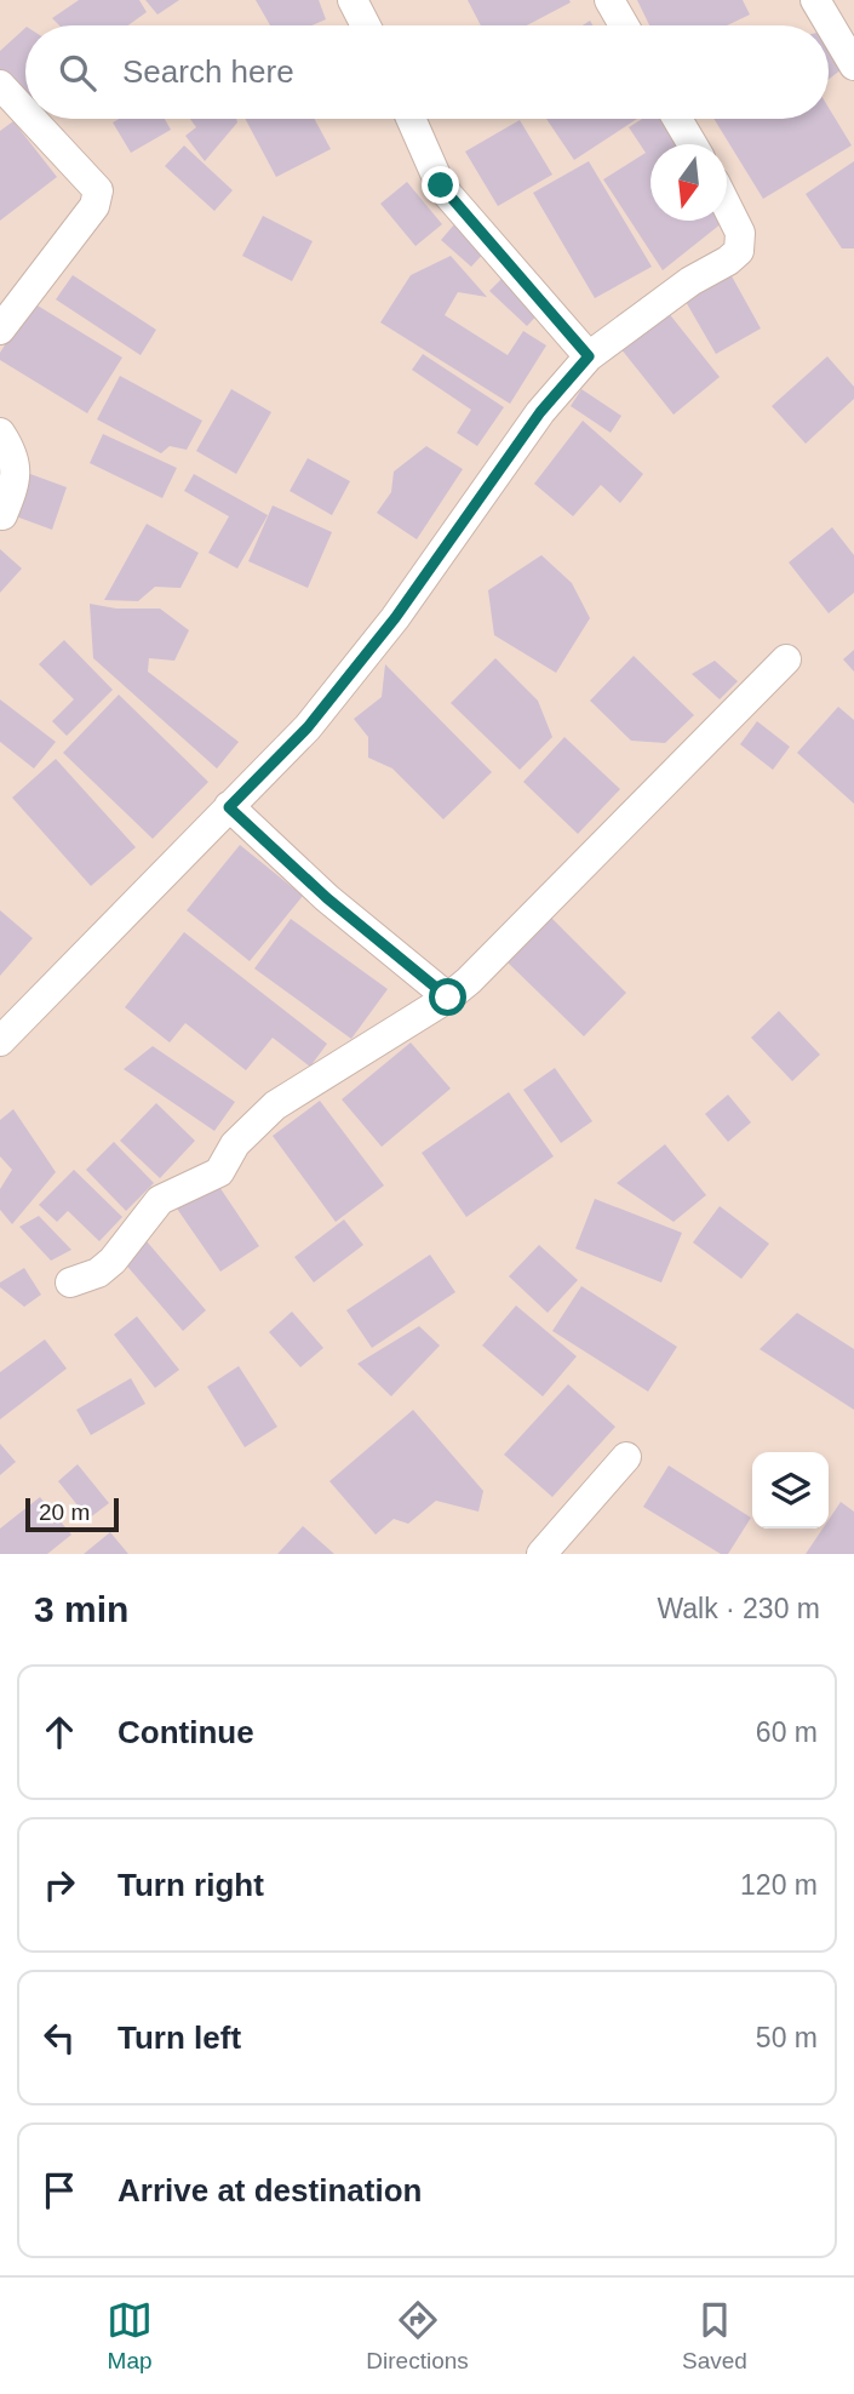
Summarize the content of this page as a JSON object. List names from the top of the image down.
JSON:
{
  "scale_bar": "20 m",
  "north": "bottom",
  "page": {
    "search": "Search here",
    "scale": "20 m",
    "heading": ["3 min", "Walk · 230 m"],
    "list": [
      ["Continue", "60 m"],
      ["Turn right", "120 m"],
      ["Turn left", "50 m"],
      "Arrive at destination"
    ],
    "nav": ["Map", "Directions", "Saved"]
  }
}
